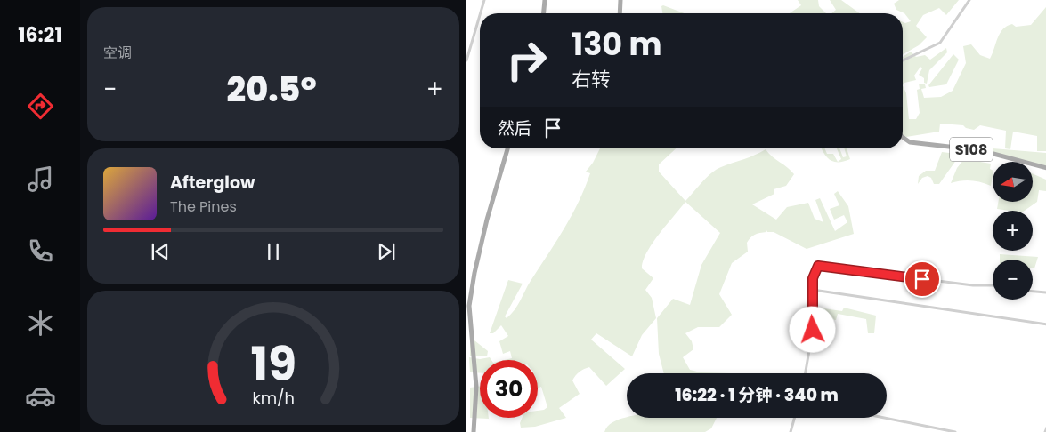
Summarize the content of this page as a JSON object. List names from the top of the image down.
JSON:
{
  "streets": {
    "main road": ["S108"]
  },
  "north": "left",
  "page": {
    "tabs": "16:21",
    "tile": "空调",
    "turn": ["130 m", "右转"],
    "heat": ["−", "20.5°", "+"],
    "then": "然后",
    "map_buttons": ["+", "−"],
    "song": ["Afterglow", "The Pines"],
    "limit": "30",
    "trip": "16:22 · 1 分钟 · 340 m",
    "gauge": ["19", "km/h"]
  }
}
